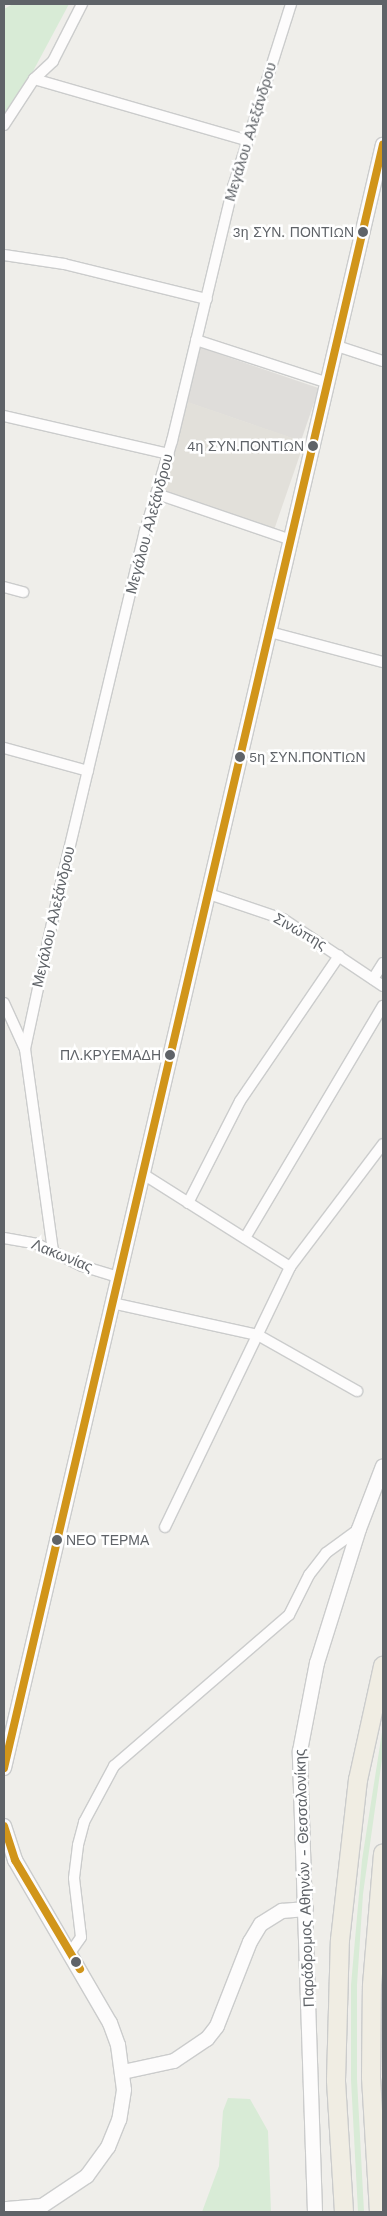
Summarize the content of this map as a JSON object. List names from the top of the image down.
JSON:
{
  "streets": {
    "main road": ["Παράδρομος Αθηνών - Θεσσαλονίκης"],
    "street": ["Μεγάλου Αλεξάνδρου", "Σινώπης", "Λακωνίας"]
  },
  "places": [
    "3η ΣΥΝ. ΠΟΝΤΙΩΝ",
    "4η ΣΥΝ.ΠΟΝΤΙΩΝ",
    "5η ΣΥΝ.ΠΟΝΤΙΩΝ",
    "ΠΛ.ΚΡΥΕΜΑΔΗ",
    "ΝΕΟ ΤΕΡΜΑ"
  ]
}
